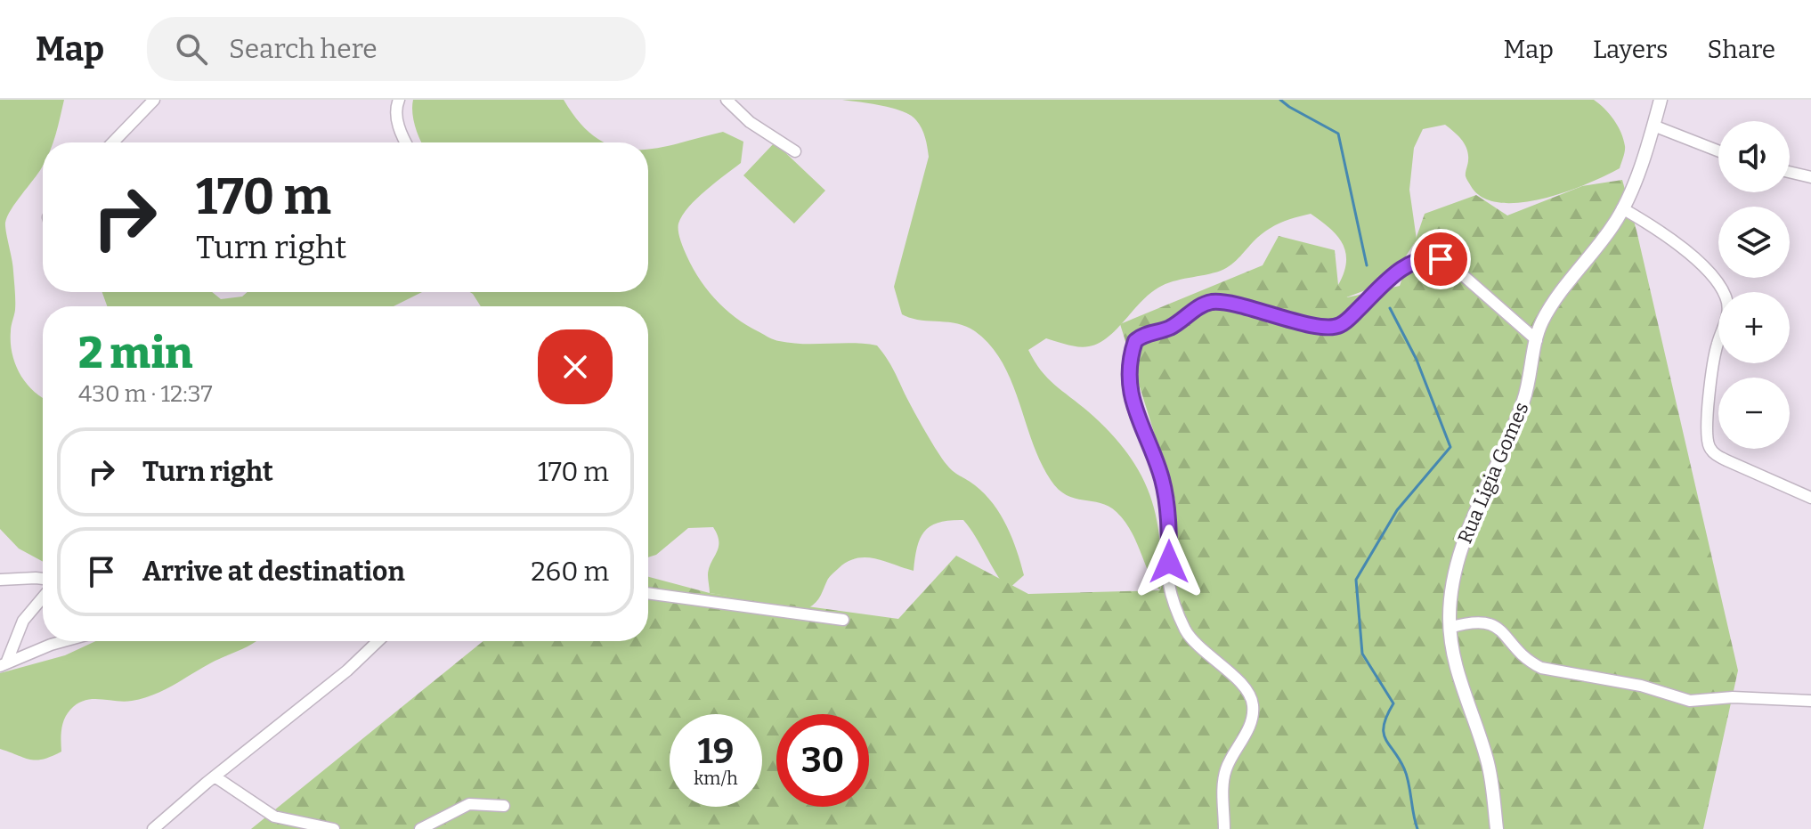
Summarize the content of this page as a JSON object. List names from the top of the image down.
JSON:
{
  "streets": {
    "street": ["Rua Ligia Gomes"]
  },
  "page": {
    "header": "Map",
    "search": "Search here",
    "nav": ["Map", "Layers", "Share"],
    "map_buttons": ["+", "−"],
    "turn": ["170 m", "Turn right"],
    "heading": ["2 min", "430 m · 12:37"],
    "list": [
      {
        "name": "Turn right",
        "value": "170 m"
      },
      {
        "name": "Arrive at destination",
        "value": "260 m"
      }
    ],
    "speed": "19 km/h",
    "limit": "30"
  }
}
